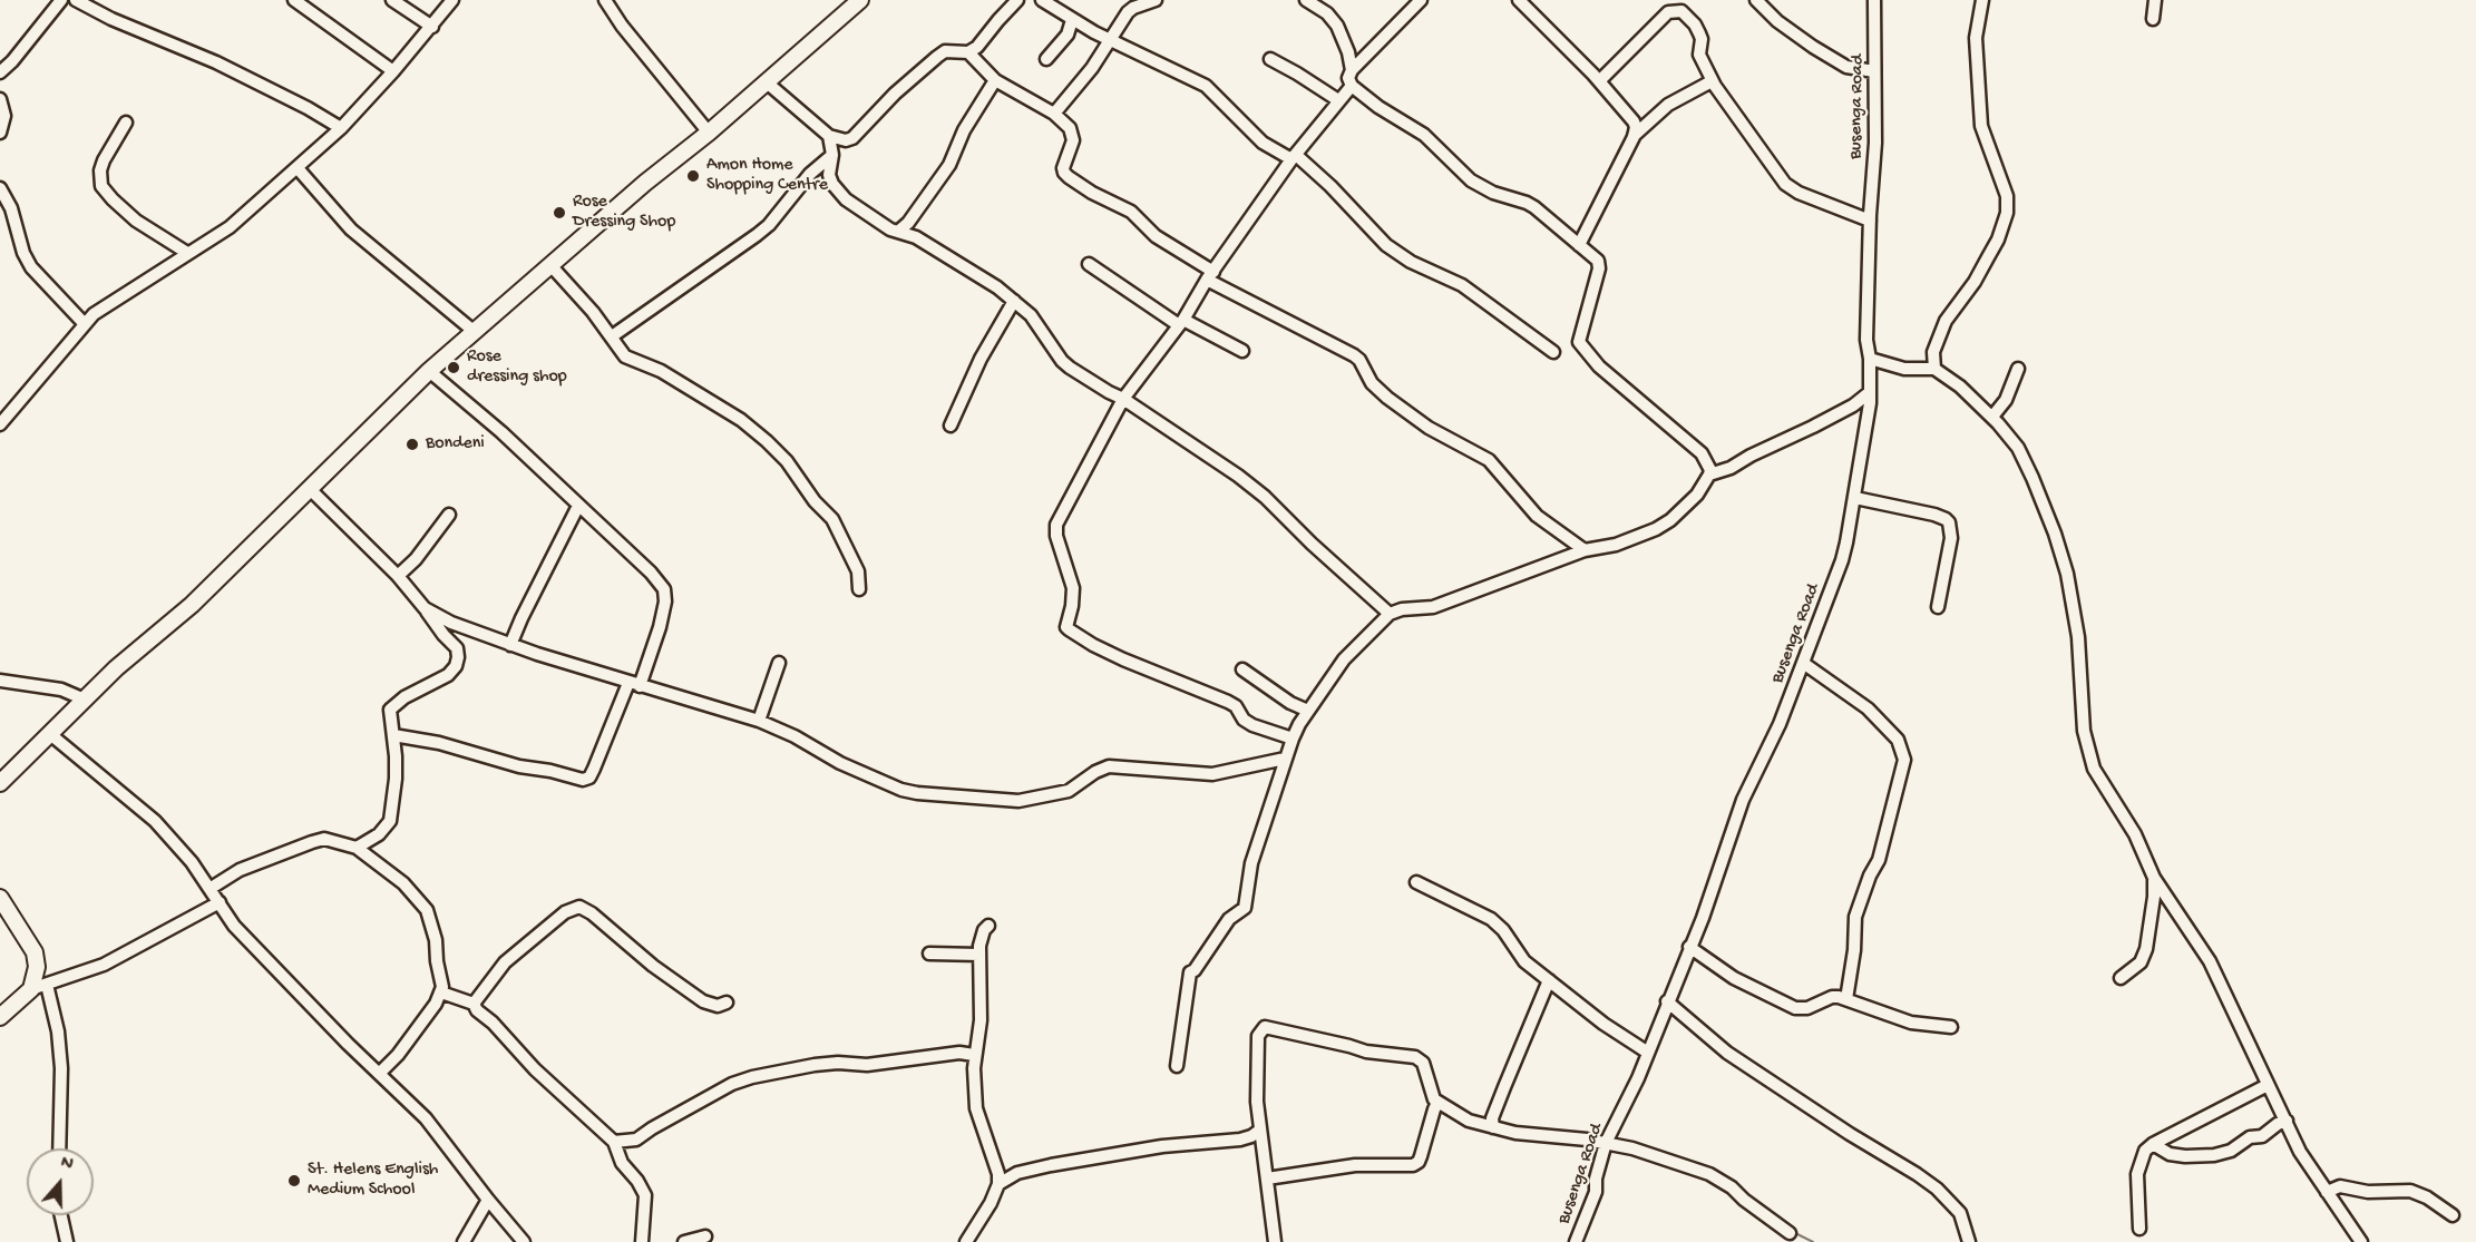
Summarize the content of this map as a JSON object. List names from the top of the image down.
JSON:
{
  "streets": {
    "street": ["Busenga Road"]
  },
  "places": [
    "Amon Home Shopping Centre",
    "Rose Dressing Shop",
    "Rose dressing shop",
    "Bondeni",
    "St. Helens English Medium School"
  ],
  "north": "top"
}
